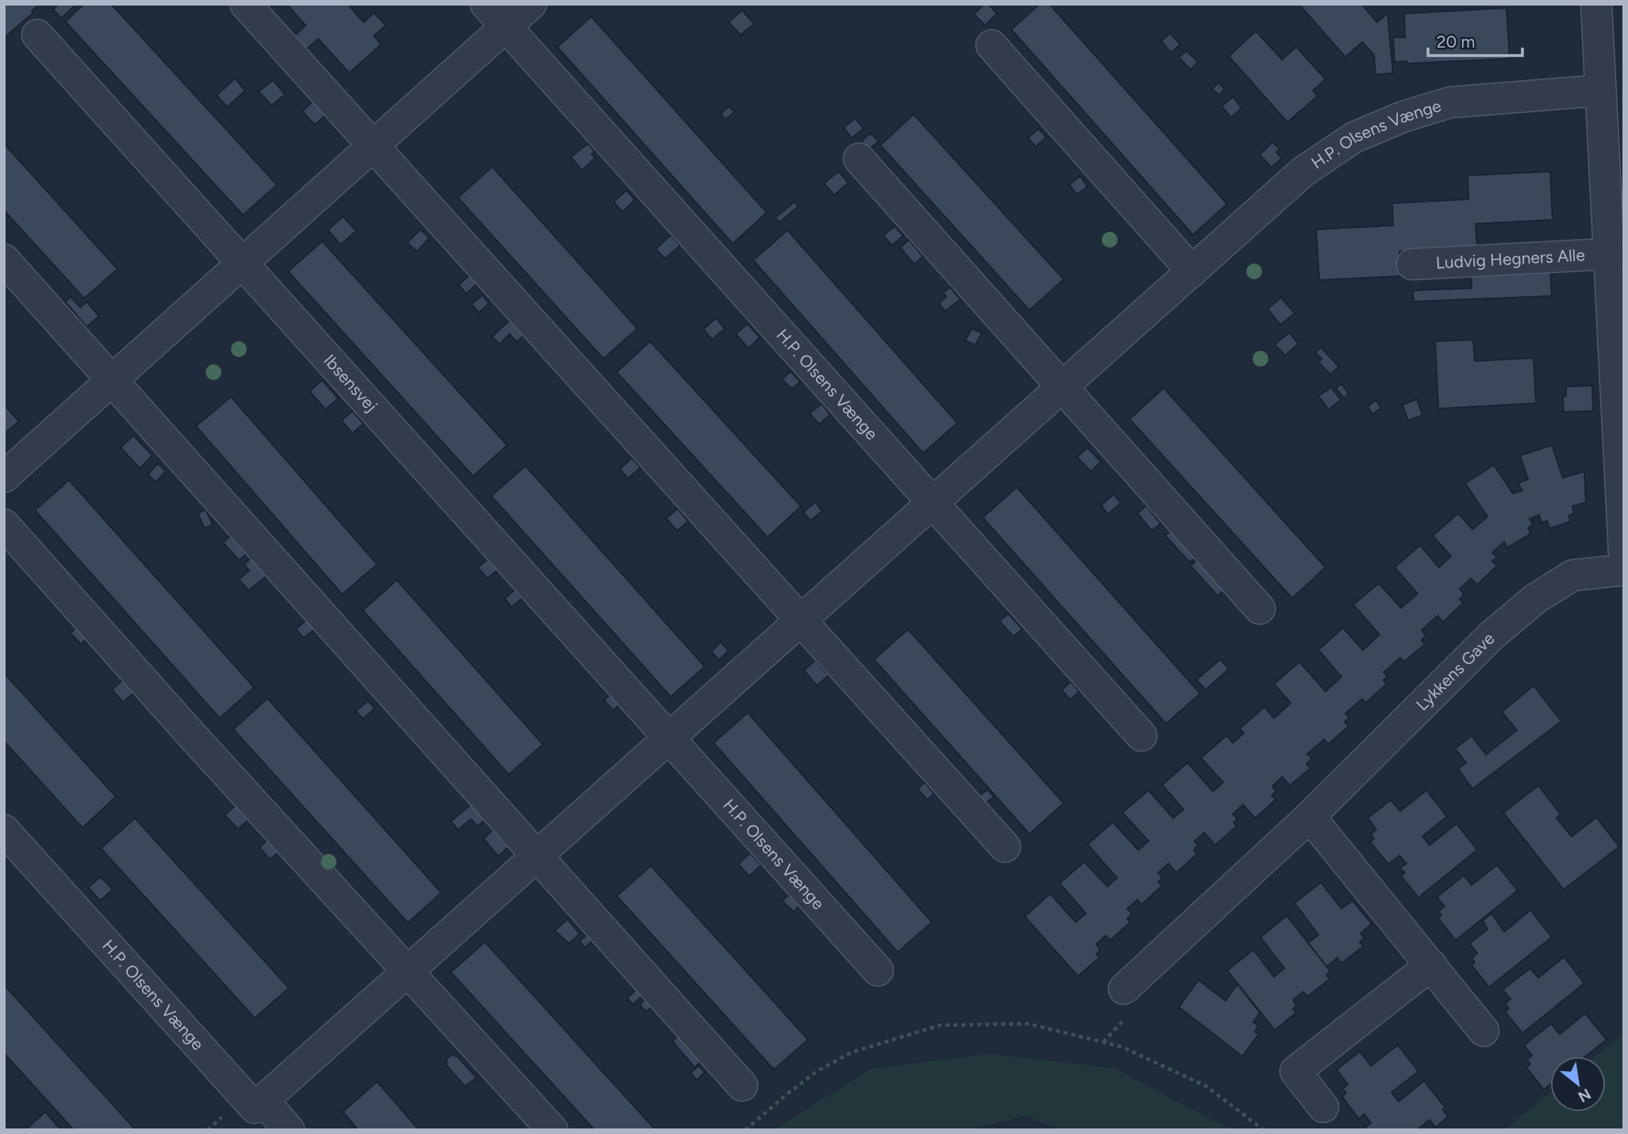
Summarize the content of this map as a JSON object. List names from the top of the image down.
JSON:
{
  "streets": {
    "street": [
      "H.P. Olsens Vænge",
      "Ludvig Hegners Alle",
      "Ibsensvej",
      "Lykkens Gave"
    ]
  },
  "crossings": [
    ["H.P. Olsens Vænge", "Ludvig Hegners Alle"],
    ["H.P. Olsens Vænge", "Ibsensvej"]
  ],
  "scale_bar": "20 m",
  "north": "bottom right"
}
